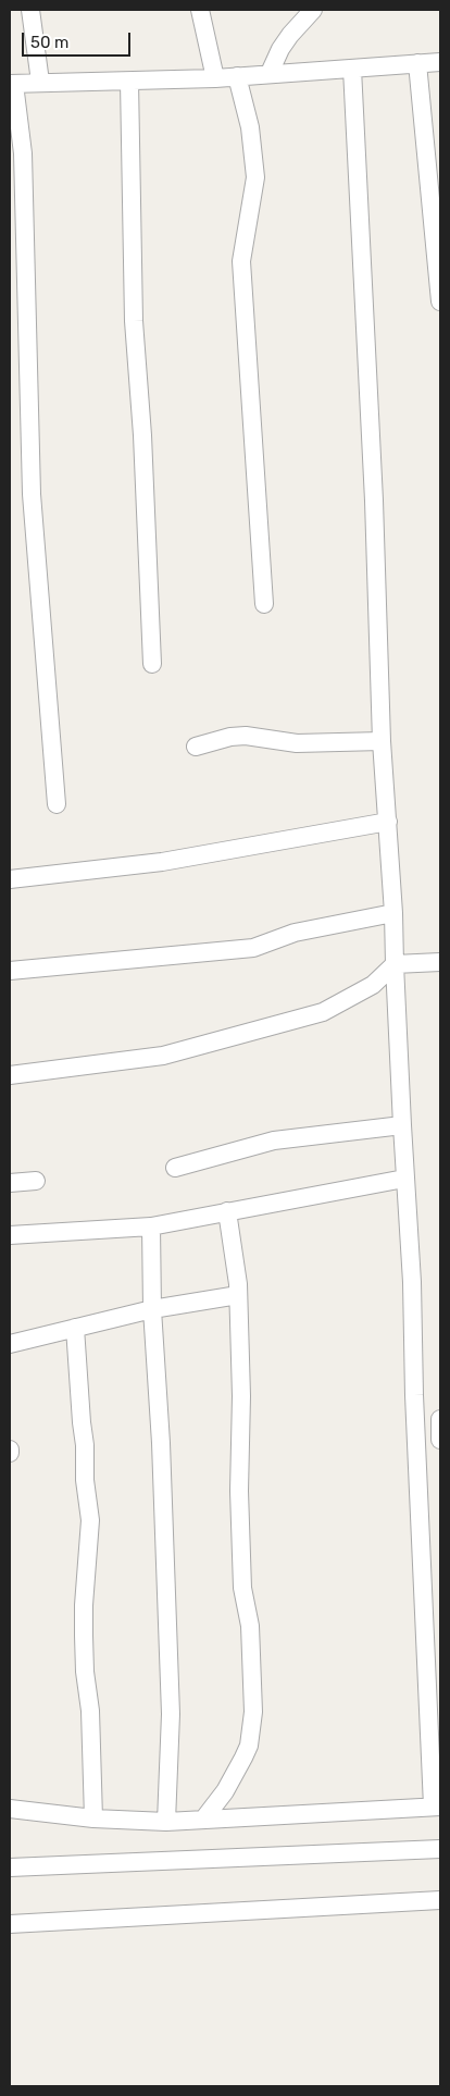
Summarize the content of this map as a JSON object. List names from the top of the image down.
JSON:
{
  "scale_bar": "50 m"
}
